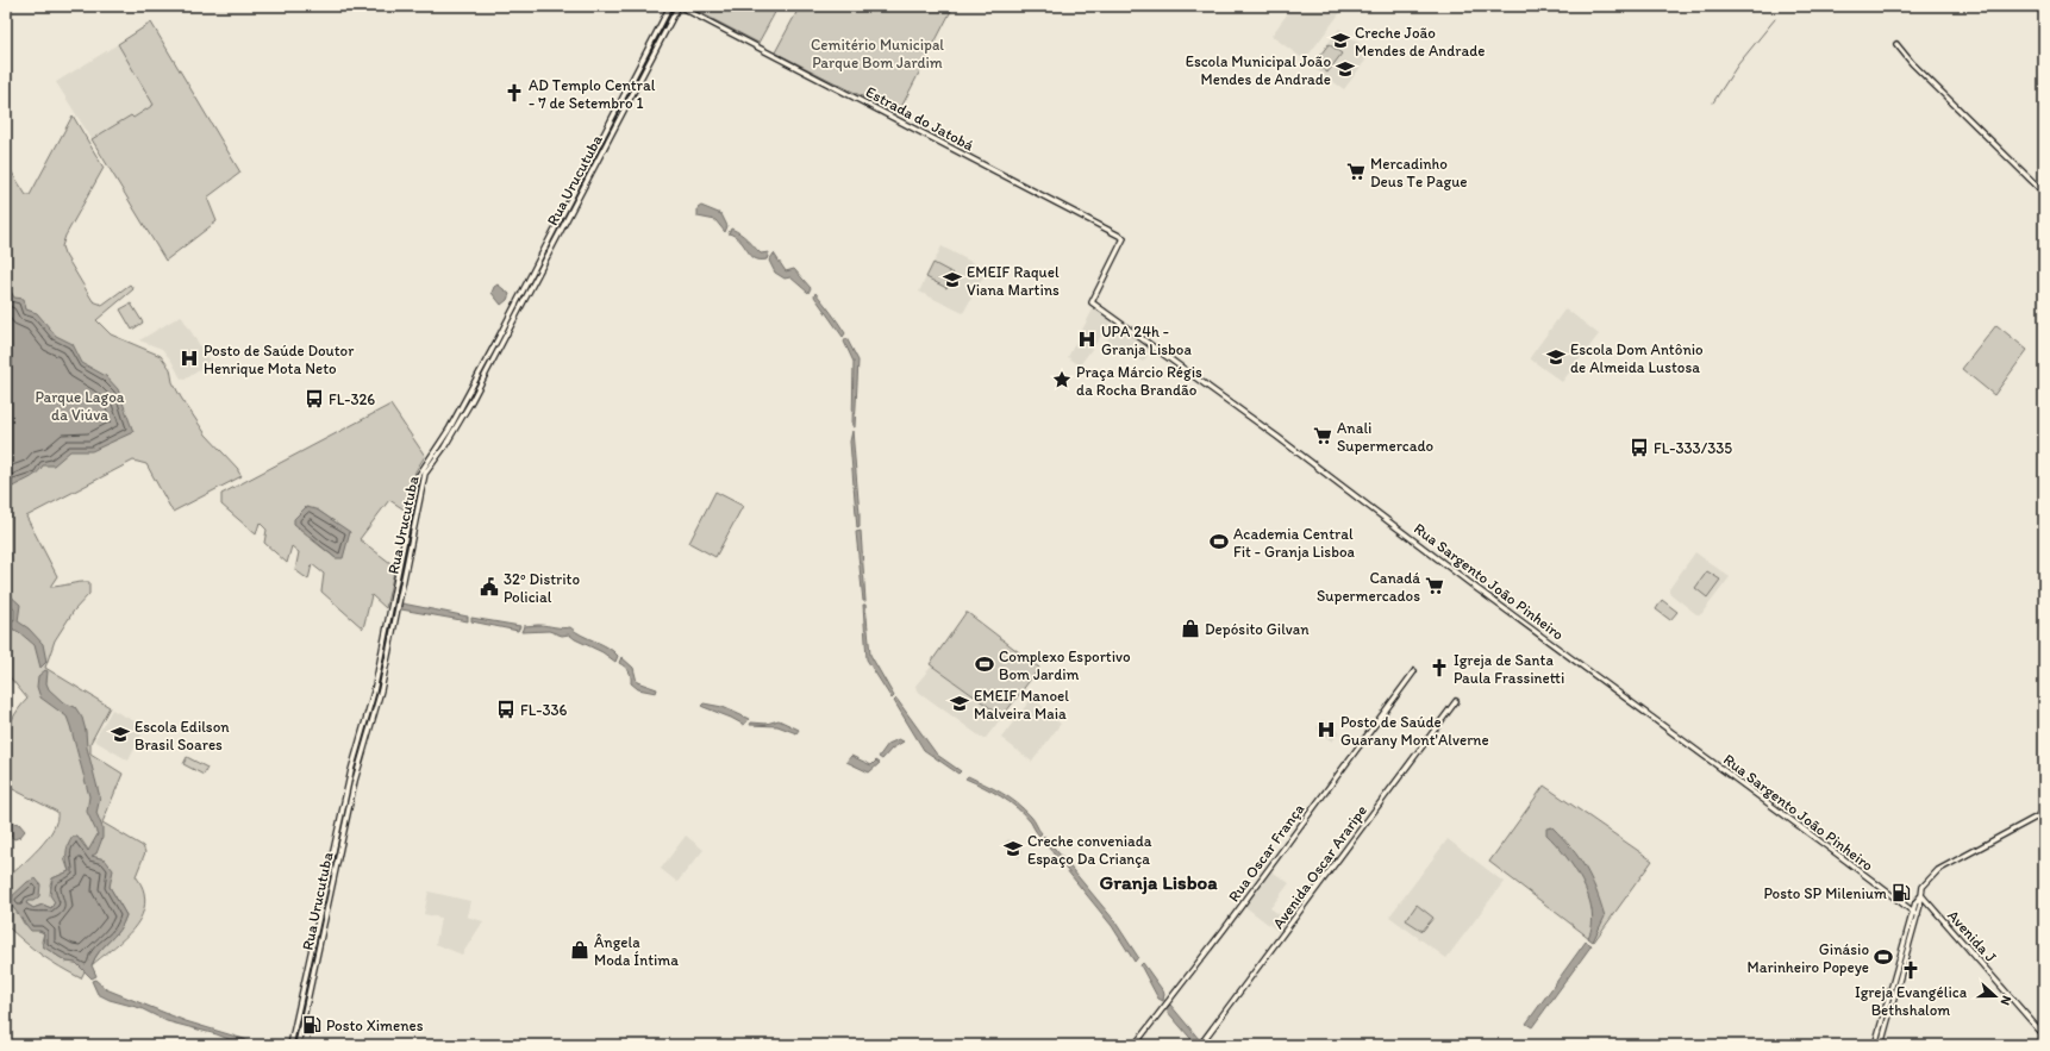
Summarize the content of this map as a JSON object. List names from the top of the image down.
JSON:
{
  "streets": {
    "street": [
      "Estrada do Jatobá",
      "Rua Urucutuba",
      "Rua Sargento João Pinheiro",
      "Rua Oscar França",
      "Avenida Oscar Araripe",
      "Avenida J"
    ]
  },
  "crossings": [
    ["Estrada do Jatobá", "Rua Urucutuba"],
    ["Estrada do Jatobá", "Rua Sargento João Pinheiro"]
  ],
  "districts": ["Granja Lisboa"],
  "parks": ["Cemitério Municipal Parque Bom Jardim", "Parque Lagoa da Viúva"],
  "places": {
    "school or university": [
      "Creche João Mendes de Andrade",
      "Escola Municipal João Mendes de Andrade",
      "EMEIF Raquel Viana Martins",
      "Escola Dom Antônio de Almeida Lustosa",
      "EMEIF Manoel Malveira Maia",
      "Escola Edilson Brasil Soares",
      "Creche conveniada Espaço Da Criança"
    ],
    "church": ["AD Templo Central - 7 de Setembro 1", "Igreja de Santa Paula Frassinetti", "Igreja Evangélica Bethshalom"],
    "supermarket": ["Mercadinho Deus Te Pague", "Anali Supermercado", "Canadá Supermercados"],
    "hospital": ["UPA 24h - Granja Lisboa", "Posto de Saúde Doutor Henrique Mota Neto", "Posto de Saúde Guarany Mont'Alverne"],
    "place": ["Praça Márcio Régis da Rocha Brandão"],
    "bus stop": ["FL-326", "FL-333/335", "FL-336"],
    "sports": ["Academia Central Fit - Granja Lisboa", "Complexo Esportivo Bom Jardim", "Ginásio Marinheiro Popeye"],
    "public building": ["32º Distrito Policial"],
    "shop": ["Depósito Gilvan", "Ângela Moda Íntima"],
    "fuel station": ["Posto SP Milenium", "Posto Ximenes"]
  },
  "north": "right"
}
